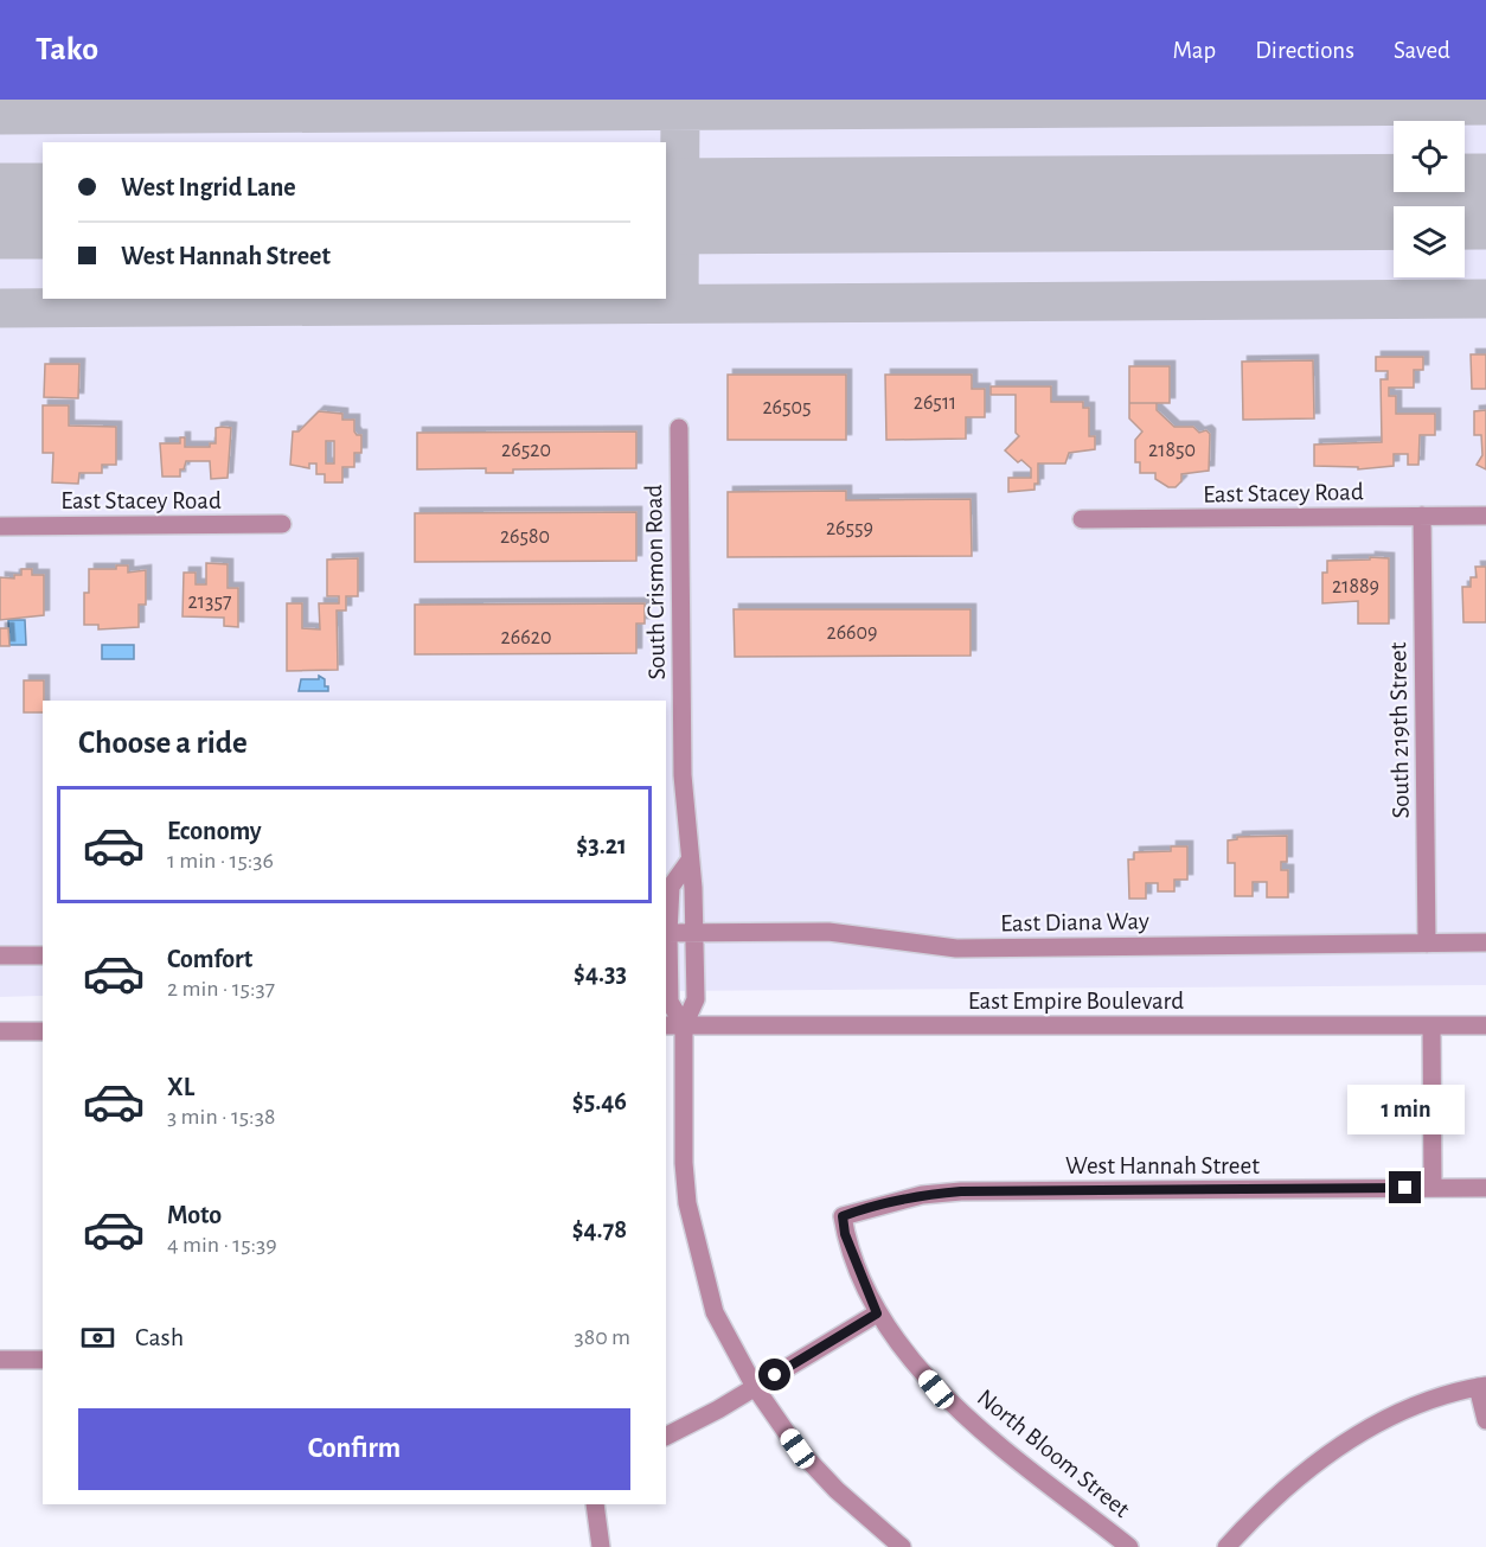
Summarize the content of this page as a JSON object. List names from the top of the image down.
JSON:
{
  "streets": {
    "street": [
      "East Stacey Road",
      "South Crismon Road",
      "South 219th Street",
      "East Diana Way",
      "East Empire Boulevard",
      "West Hannah Street",
      "North Bloom Street"
    ]
  },
  "crossings": [
    ["East Stacey Road", "South 219th Street"],
    ["South Crismon Road", "East Diana Way"],
    ["South Crismon Road", "East Empire Boulevard"],
    ["South 219th Street", "East Diana Way"],
    ["West Hannah Street", "North Bloom Street"]
  ],
  "house_numbers": [
    "26511",
    "26505",
    "26520",
    "21850",
    "26559",
    "26580",
    "21889",
    "21357",
    "26609",
    "26620"
  ],
  "page": {
    "header": "Tako",
    "nav": ["Map", "Directions", "Saved"],
    "banner": ["West Ingrid Lane", "West Hannah Street"],
    "heading": "Choose a ride",
    "list": [
      {
        "name": "Economy",
        "note": "1 min · 15:36",
        "value": "$3.21"
      },
      {
        "name": "Comfort",
        "note": "2 min · 15:37",
        "value": "$4.33"
      },
      {
        "name": "XL",
        "note": "3 min · 15:38",
        "value": "$5.46"
      },
      {
        "name": "Moto",
        "note": "4 min · 15:39",
        "value": "$4.78"
      }
    ],
    "bubble": "1 min",
    "pay": ["Cash", "380 m"],
    "buttons": "Confirm"
  }
}
